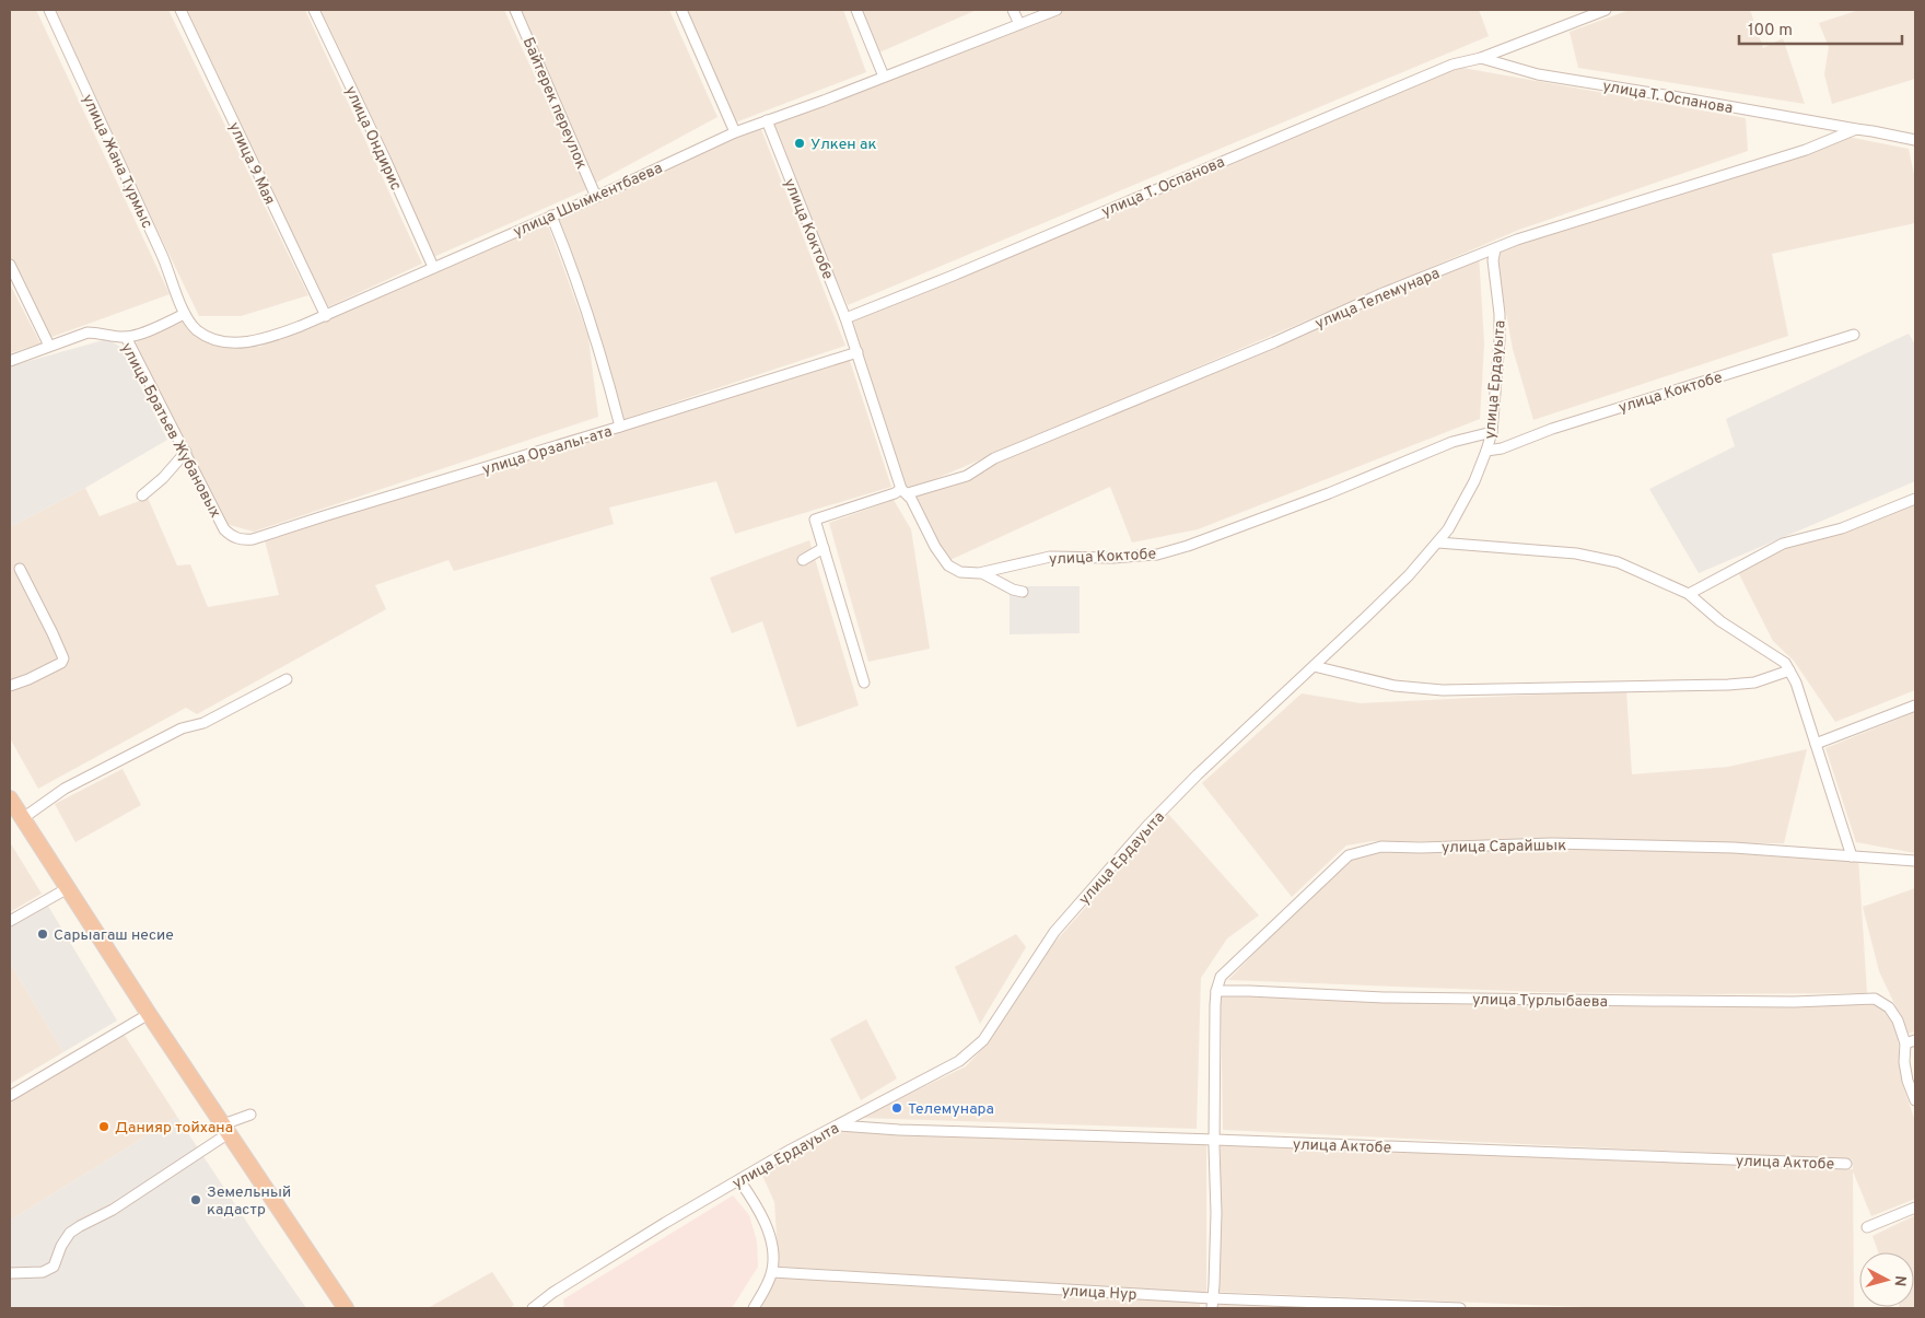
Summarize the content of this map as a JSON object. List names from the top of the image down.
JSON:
{
  "streets": {
    "street": [
      "улица Т. Оспанова",
      "Байтерек переулок",
      "улица Ондирис",
      "улица Жана Турмыс",
      "улица 9 Мая",
      "улица Шымкентбаева",
      "улица Коктобе",
      "улица Телемунара",
      "улица Ердауыта",
      "улица Братьев Жубановых",
      "улица Орзалы-ата",
      "улица Сарайшык",
      "улица Турлыбаева",
      "улица Актобе",
      "улица Нур"
    ]
  },
  "crossings": [
    ["улица Т. Оспанова", "улица Коктобе"],
    ["улица Т. Оспанова", "улица Телемунара"],
    ["Байтерек переулок", "улица Шымкентбаева"],
    ["улица Ондирис", "улица Шымкентбаева"],
    ["улица Жана Турмыс", "улица Шымкентбаева"],
    ["улица 9 Мая", "улица Шымкентбаева"],
    ["улица Шымкентбаева", "улица Коктобе"],
    ["улица Коктобе", "улица Телемунара"],
    ["улица Коктобе", "улица Ердауыта"],
    ["улица Коктобе", "улица Орзалы-ата"],
    ["улица Телемунара", "улица Ердауыта"],
    ["улица Ердауыта", "улица Актобе"],
    ["улица Братьев Жубановых", "улица Орзалы-ата"],
    ["улица Сарайшык", "улица Турлыбаева"]
  ],
  "places": [
    "Улкен ак",
    "Сарыагаш несие",
    "Телемунара",
    "Данияр тойхана",
    "Земельный кадастр"
  ],
  "scale_bar": "100 m",
  "north": "right"
}
